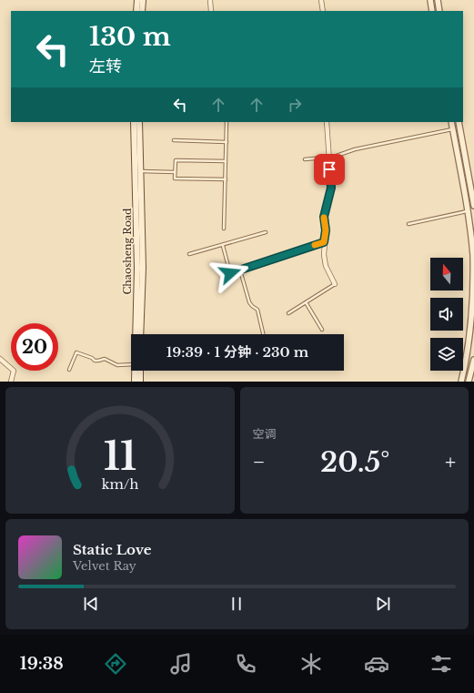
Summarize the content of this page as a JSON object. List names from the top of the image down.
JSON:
{
  "streets": {
    "main road": ["Chaosheng Road"]
  },
  "north": "top",
  "page": {
    "turn": ["130 m", "左转"],
    "limit": "20",
    "trip": "19:39 · 1 分钟 · 230 m",
    "tile": "空调",
    "heat": ["−", "20.5°", "+"],
    "song": ["Static Love", "Velvet Ray"],
    "tabs": "19:38",
    "gauge": ["11", "km/h"]
  }
}
